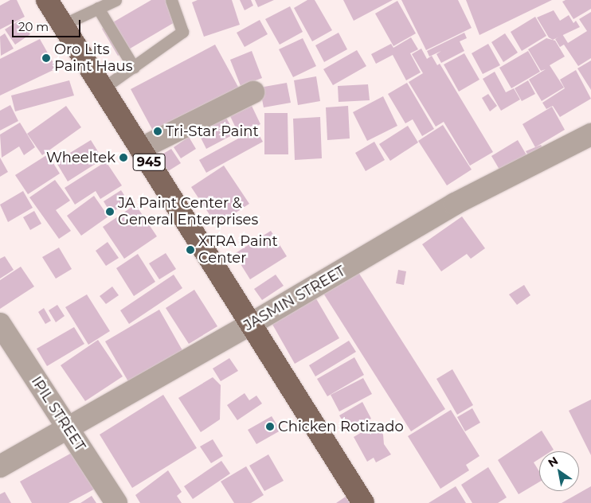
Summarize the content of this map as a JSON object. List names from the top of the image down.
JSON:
{
  "streets": {
    "main road": ["945"],
    "street": ["JASMIN STREET", "IPIL STREET"]
  },
  "crossings": [
    ["945", "JASMIN STREET"],
    ["JASMIN STREET", "IPIL STREET"]
  ],
  "places": [
    "Oro Lits Paint Haus",
    "Tri-Star Paint",
    "Wheeltek",
    "JA Paint Center & General Enterprises",
    "XTRA Paint Center",
    "Chicken Rotizado"
  ],
  "scale_bar": "20 m",
  "north": "top left"
}
